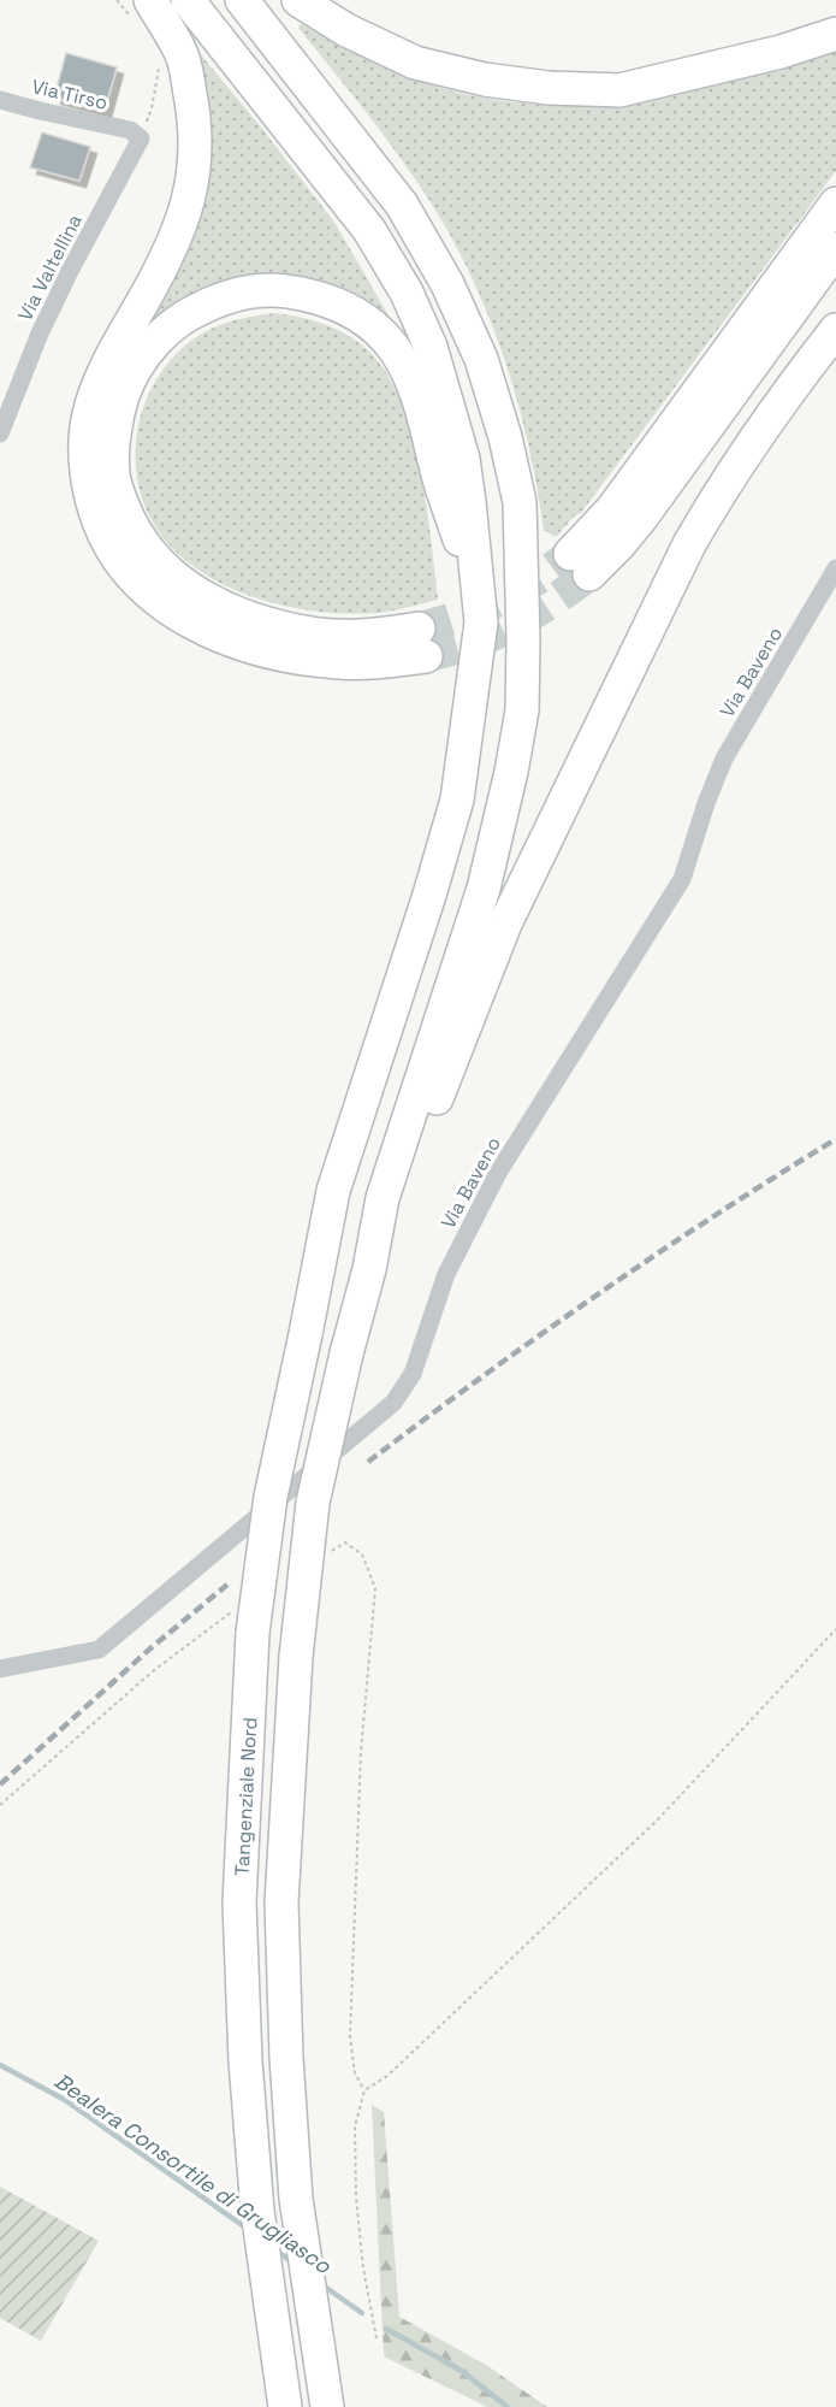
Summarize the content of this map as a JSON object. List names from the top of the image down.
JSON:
{
  "streets": {
    "highway": ["Tangenziale Nord"],
    "street": ["Via Tirso", "Via Valtellina", "Via Baveno"]
  },
  "crossings": [
    ["Via Tirso", "Via Valtellina"]
  ],
  "water": ["Bealera Consortile di Grugliasco"]
}
